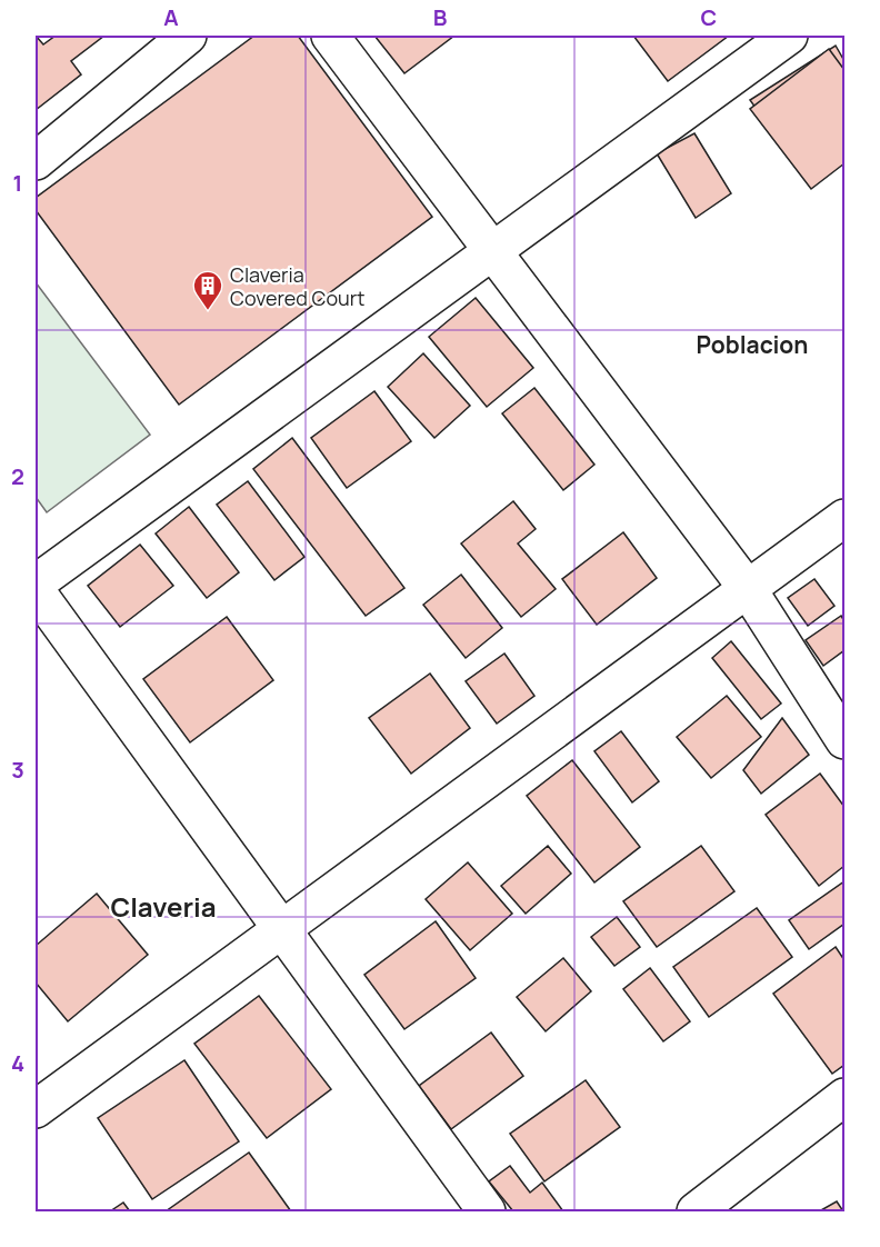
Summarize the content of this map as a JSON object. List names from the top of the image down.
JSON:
{
  "districts": ["Poblacion", "Claveria"],
  "places": {
    "building": ["Claveria Covered Court"]
  },
  "grid": {
    "columns": ["A", "B", "C"],
    "rows": [
      "1",
      "2",
      "3",
      "4"
    ]
  }
}
